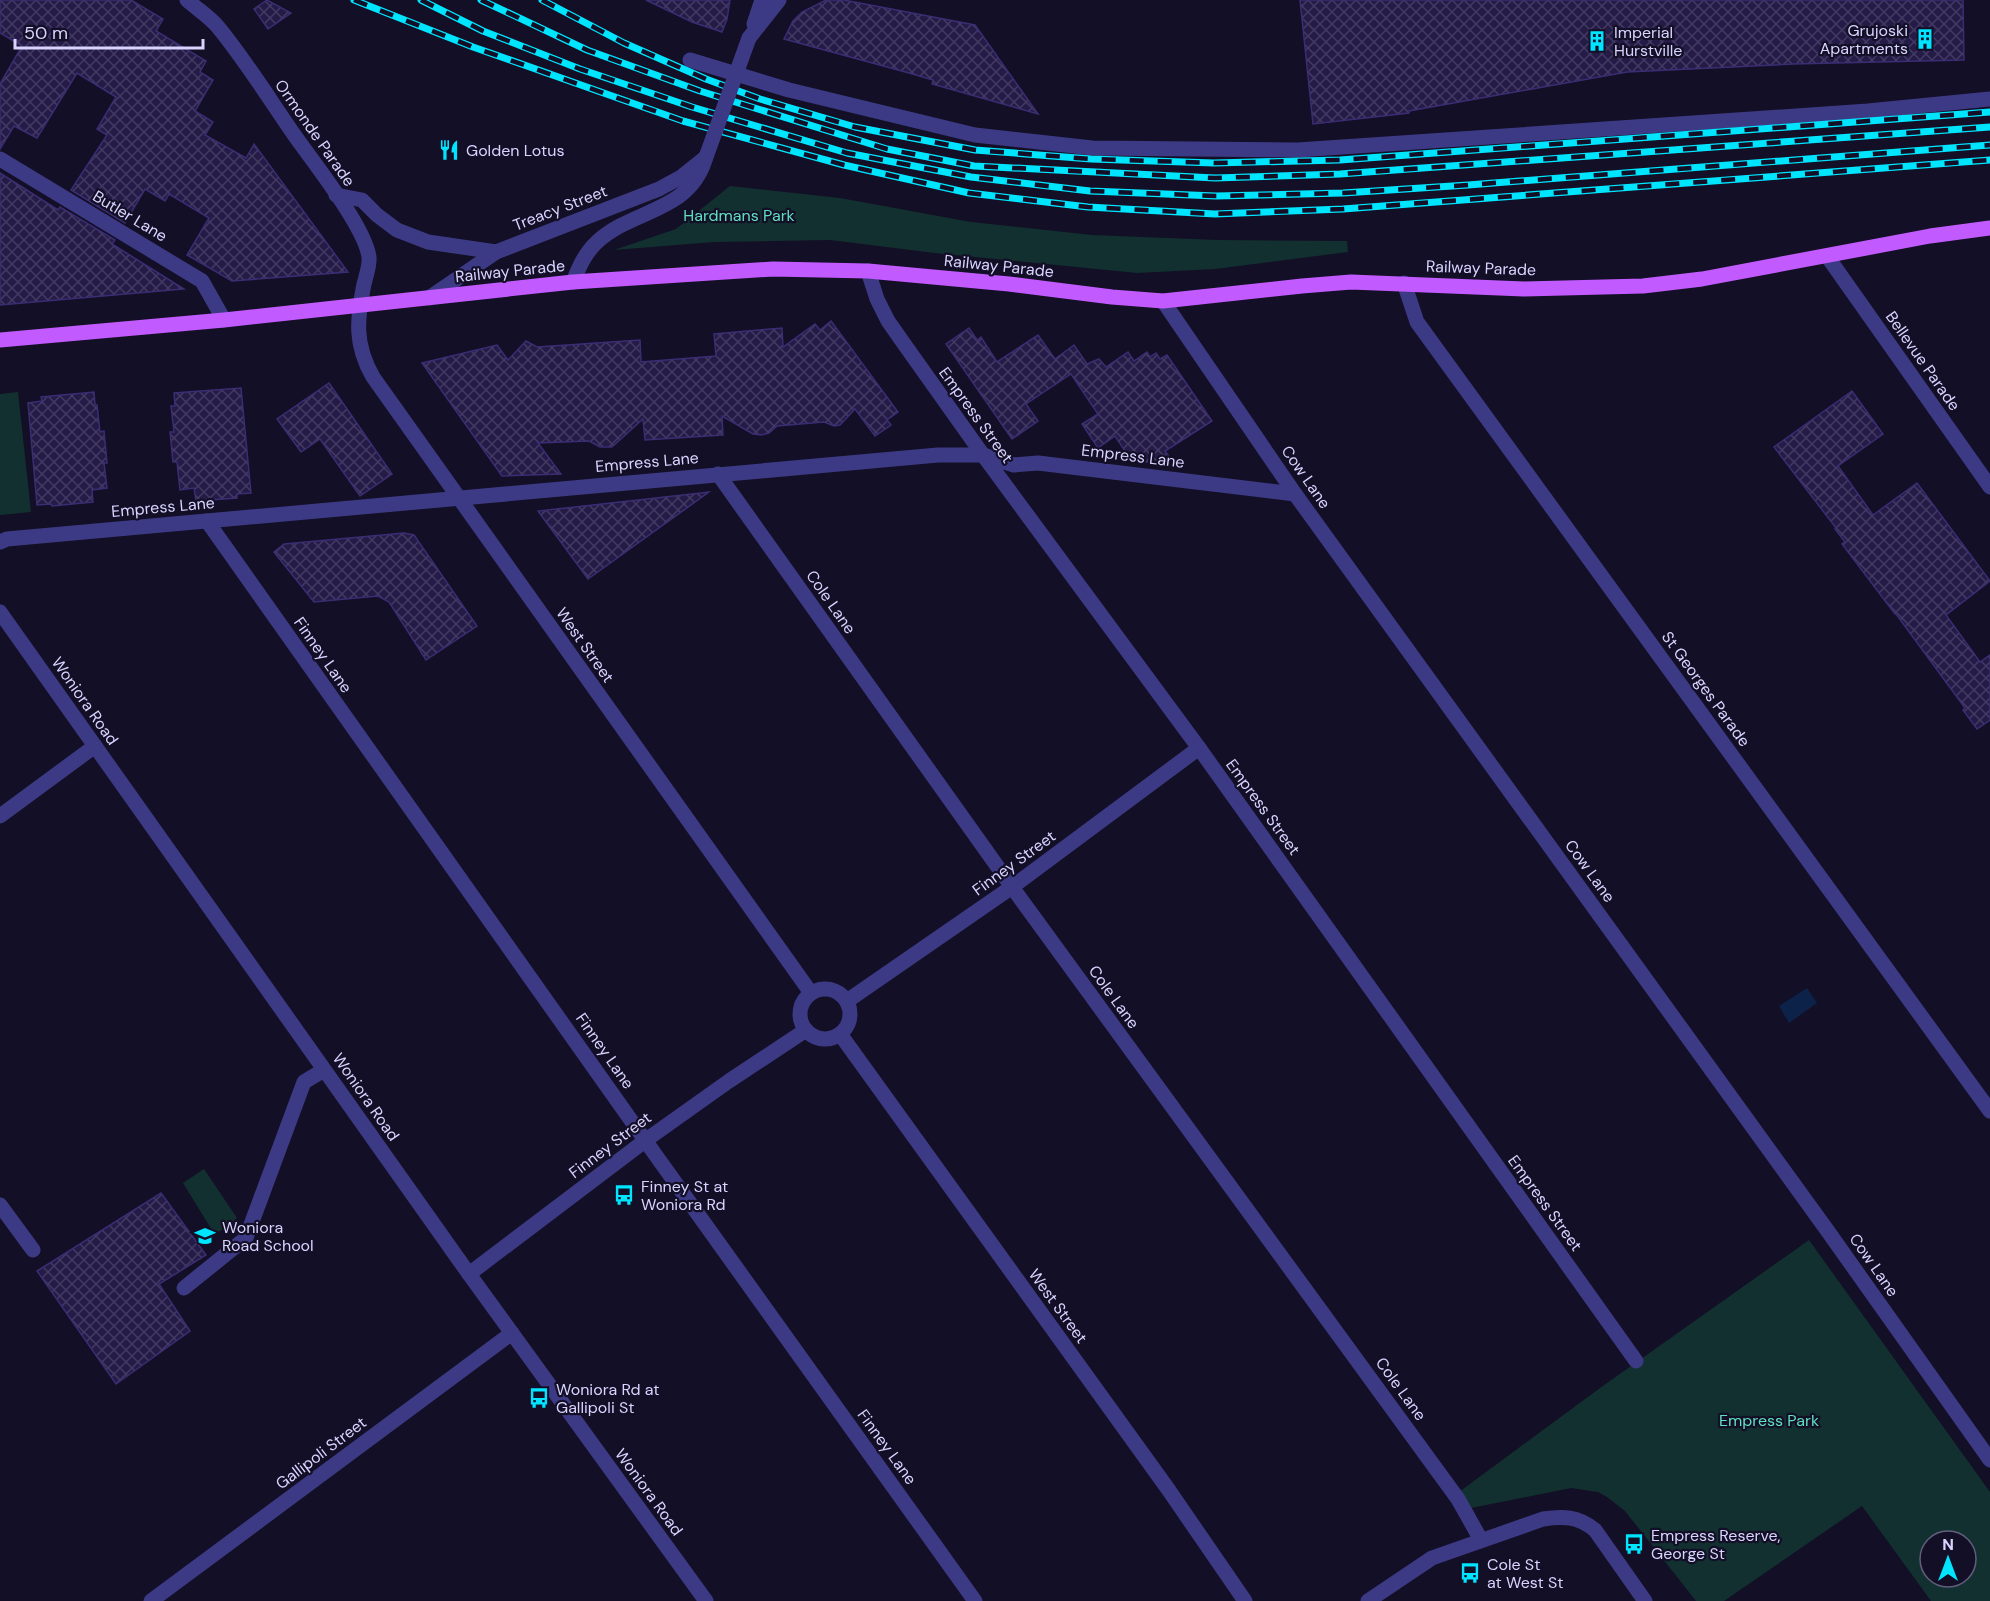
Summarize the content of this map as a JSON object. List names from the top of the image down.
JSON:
{
  "streets": {
    "main road": ["Railway Parade"],
    "street": [
      "Ormonde Parade",
      "Treacy Street",
      "Butler Lane",
      "Bellevue Parade",
      "Empress Street",
      "Empress Lane",
      "Cow Lane",
      "Cole Lane",
      "West Street",
      "Finney Lane",
      "St Georges Parade",
      "Woniora Road",
      "Finney Street",
      "Gallipoli Street"
    ]
  },
  "crossings": [
    ["Ormonde Parade", "Railway Parade"],
    ["Ormonde Parade", "West Street"],
    ["Treacy Street", "Railway Parade"],
    ["Butler Lane", "Railway Parade"],
    ["Railway Parade", "Bellevue Parade"],
    ["Railway Parade", "Empress Street"],
    ["Railway Parade", "Cow Lane"],
    ["Railway Parade", "West Street"],
    ["Railway Parade", "St Georges Parade"],
    ["Empress Street", "Empress Lane"],
    ["Empress Street", "Finney Street"],
    ["Empress Lane", "Cow Lane"],
    ["Empress Lane", "Cole Lane"],
    ["Empress Lane", "West Street"],
    ["Empress Lane", "Finney Lane"],
    ["Cole Lane", "Finney Street"],
    ["West Street", "Finney Street"],
    ["Finney Lane", "Finney Street"],
    ["Woniora Road", "Finney Street"],
    ["Woniora Road", "Gallipoli Street"]
  ],
  "parks": ["Hardmans Park", "Empress Park"],
  "places": {
    "building": ["Grujoski Apartments", "Imperial Hurstville"],
    "restaurant": ["Golden Lotus"],
    "bus stop": [
      "Finney St at Woniora Rd",
      "Woniora Rd at Gallipoli St",
      "Empress Reserve, George St",
      "Cole St at West St"
    ],
    "school or university": ["Woniora Road School"]
  },
  "scale_bar": "50 m",
  "north": "top"
}
